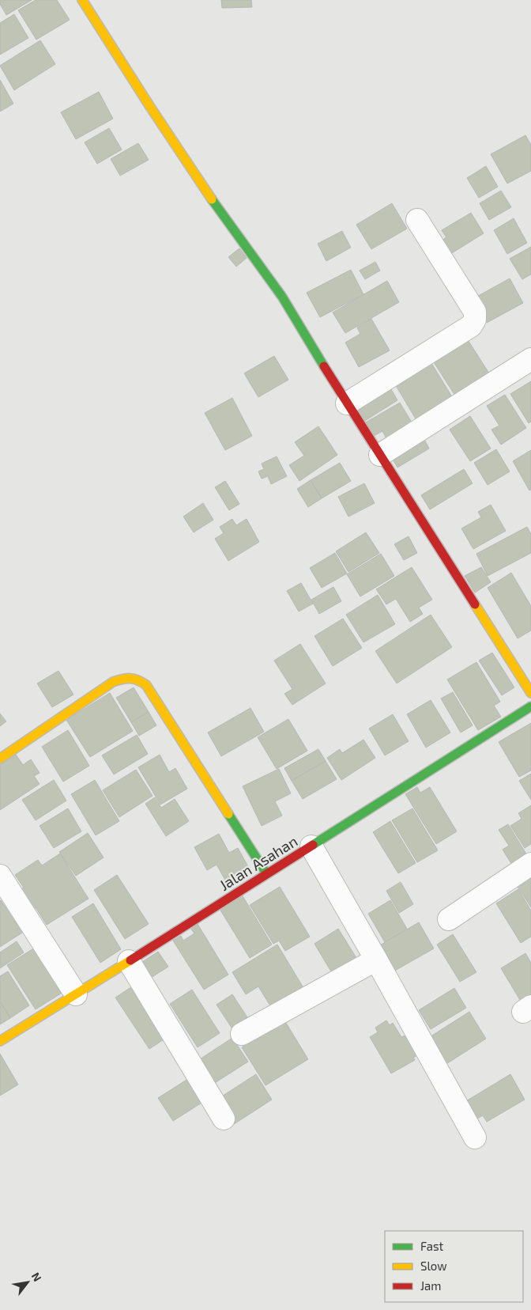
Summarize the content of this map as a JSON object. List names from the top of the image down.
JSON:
{
  "streets": {
    "street": ["Jalan Asahan"]
  },
  "legend": ["Fast", "Slow", "Jam"],
  "north": "top right"
}
